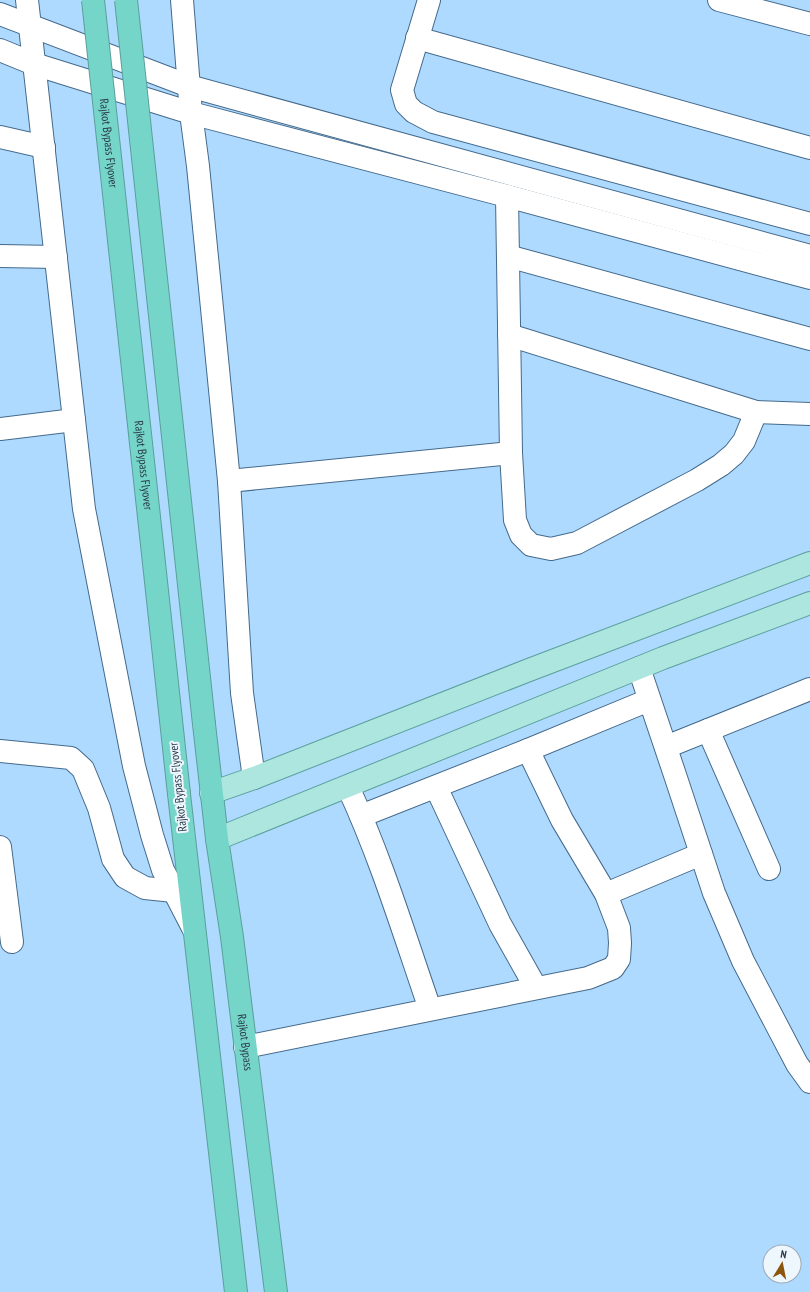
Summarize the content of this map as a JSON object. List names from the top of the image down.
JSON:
{
  "streets": {
    "highway": ["Rajkot Bypass Flyover", "Rajkot Bypass"]
  },
  "north": "top"
}
